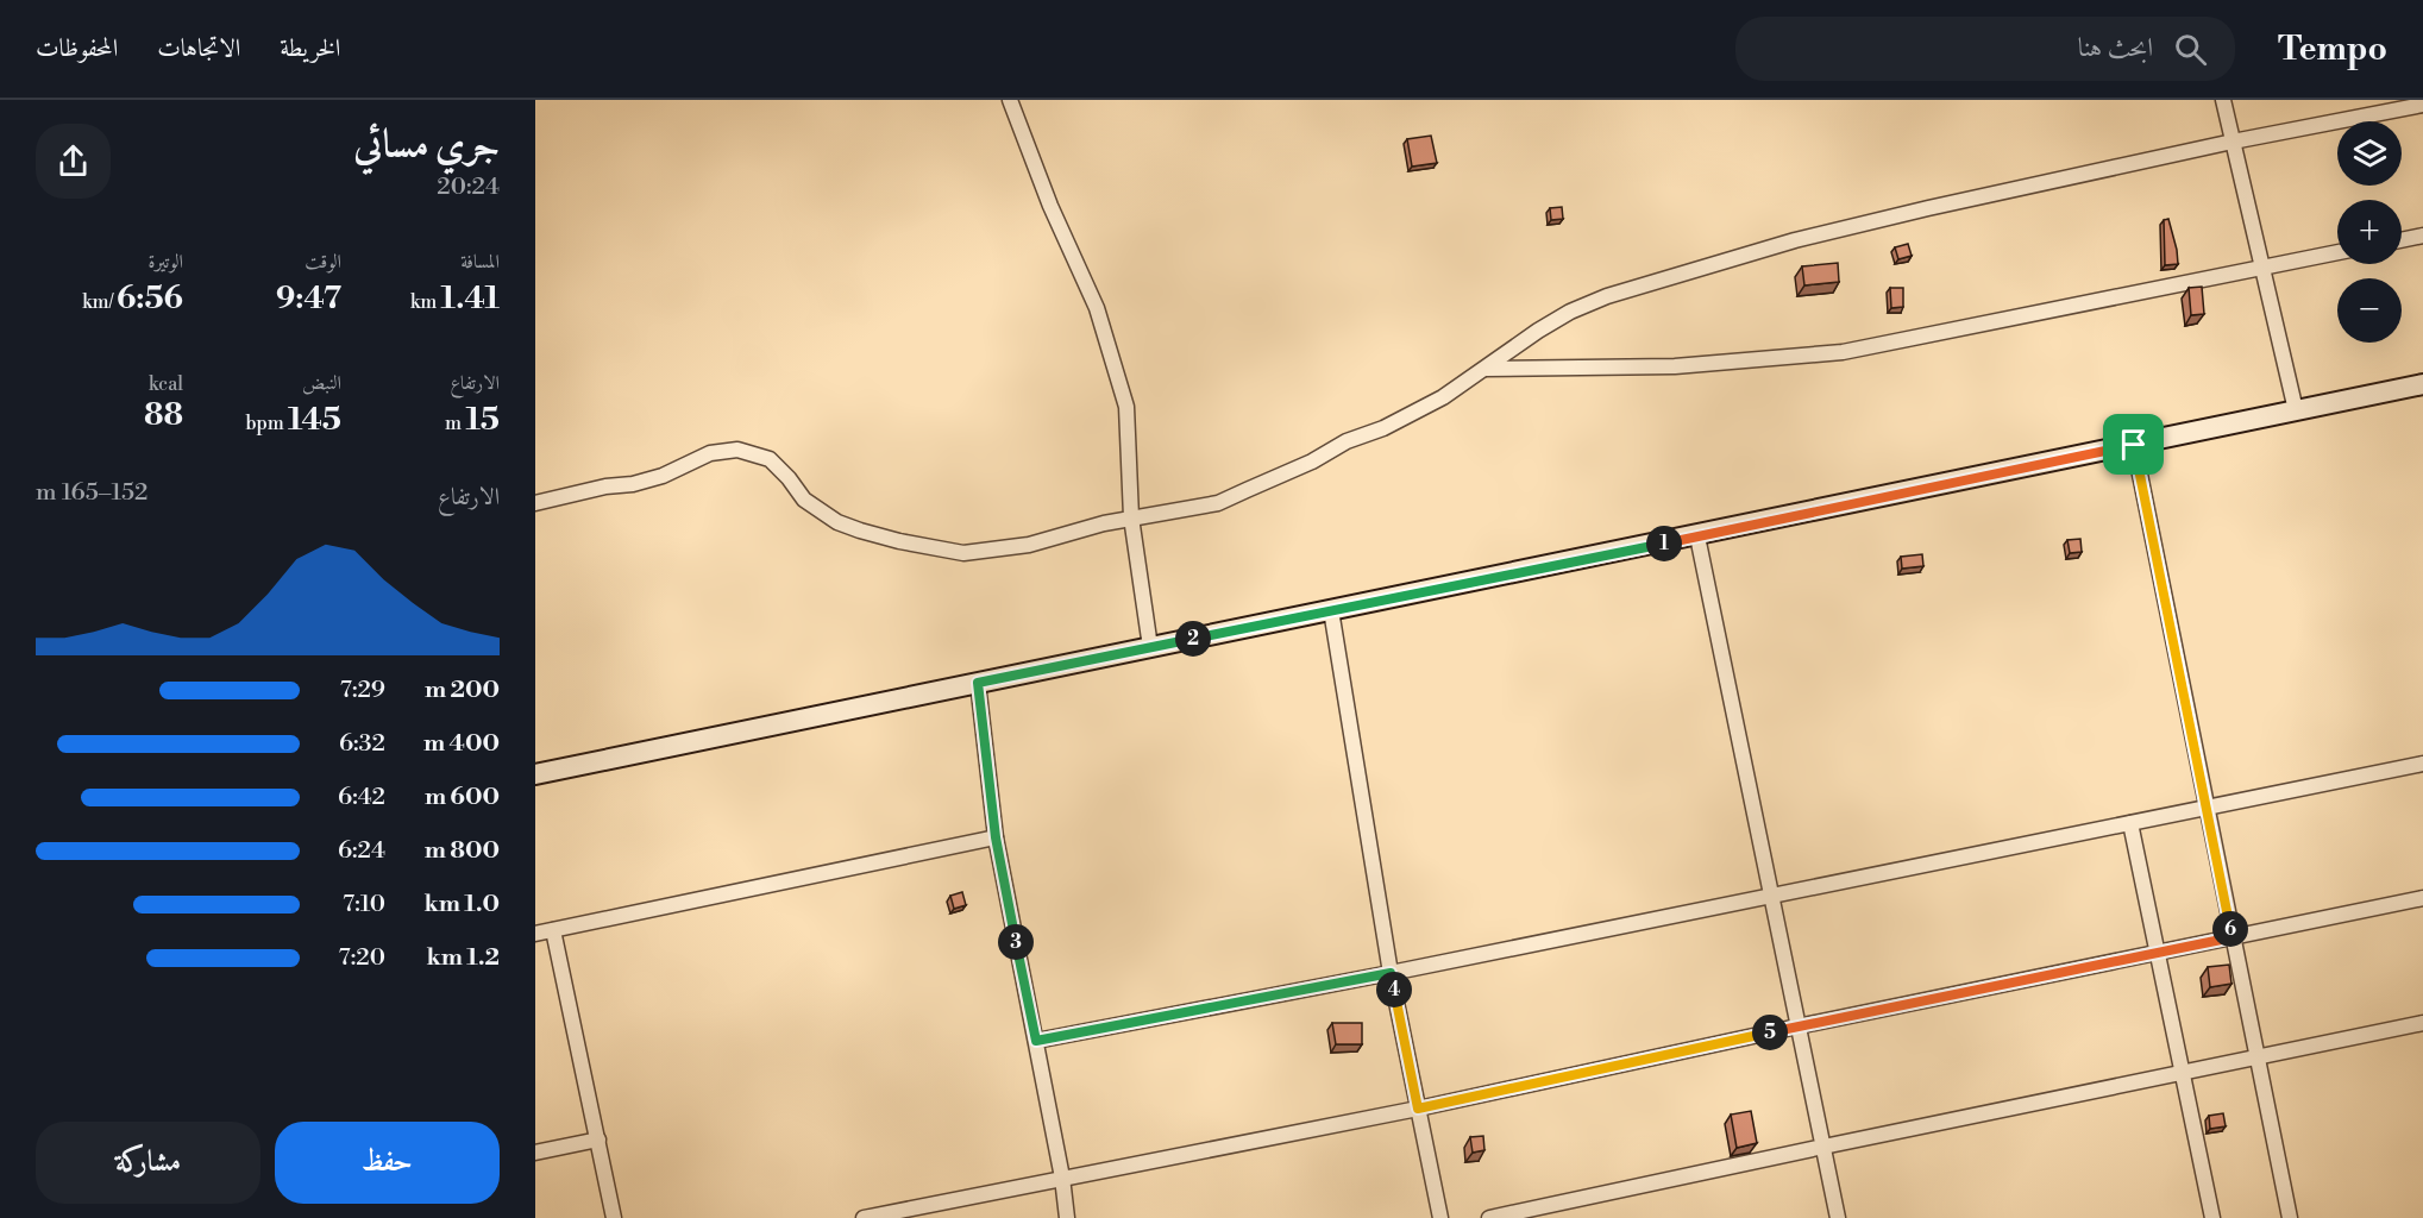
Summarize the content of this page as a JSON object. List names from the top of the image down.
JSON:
{
  "page": {
    "header": "Tempo",
    "search": "ابحث هنا",
    "nav": ["الخريطة", "الاتجاهات", "المحفوظات"],
    "heading": ["جري مسائي", "20:24"],
    "map_buttons": ["+", "−"],
    "stats": [
      ["المسافة", "1.41 km"],
      ["الوقت", "9:47"],
      ["الوتيرة", "6:56 /km"],
      ["الارتفاع", "15 m"],
      ["النبض", "145 bpm"],
      ["kcal", "88"]
    ],
    "chart": ["الارتفاع", "152–165 m"],
    "pins": [
      "1",
      "2",
      "6",
      "3",
      "4",
      "5"
    ],
    "list": [
      {
        "name": "200 m",
        "note": "7:29"
      },
      {
        "name": "400 m",
        "note": "6:32"
      },
      {
        "name": "600 m",
        "note": "6:42"
      },
      {
        "name": "800 m",
        "note": "6:24"
      },
      {
        "name": "1.0 km",
        "note": "7:10"
      },
      {
        "name": "1.2 km",
        "note": "7:20"
      }
    ],
    "buttons": ["حفظ", "مشاركة"]
  }
}
